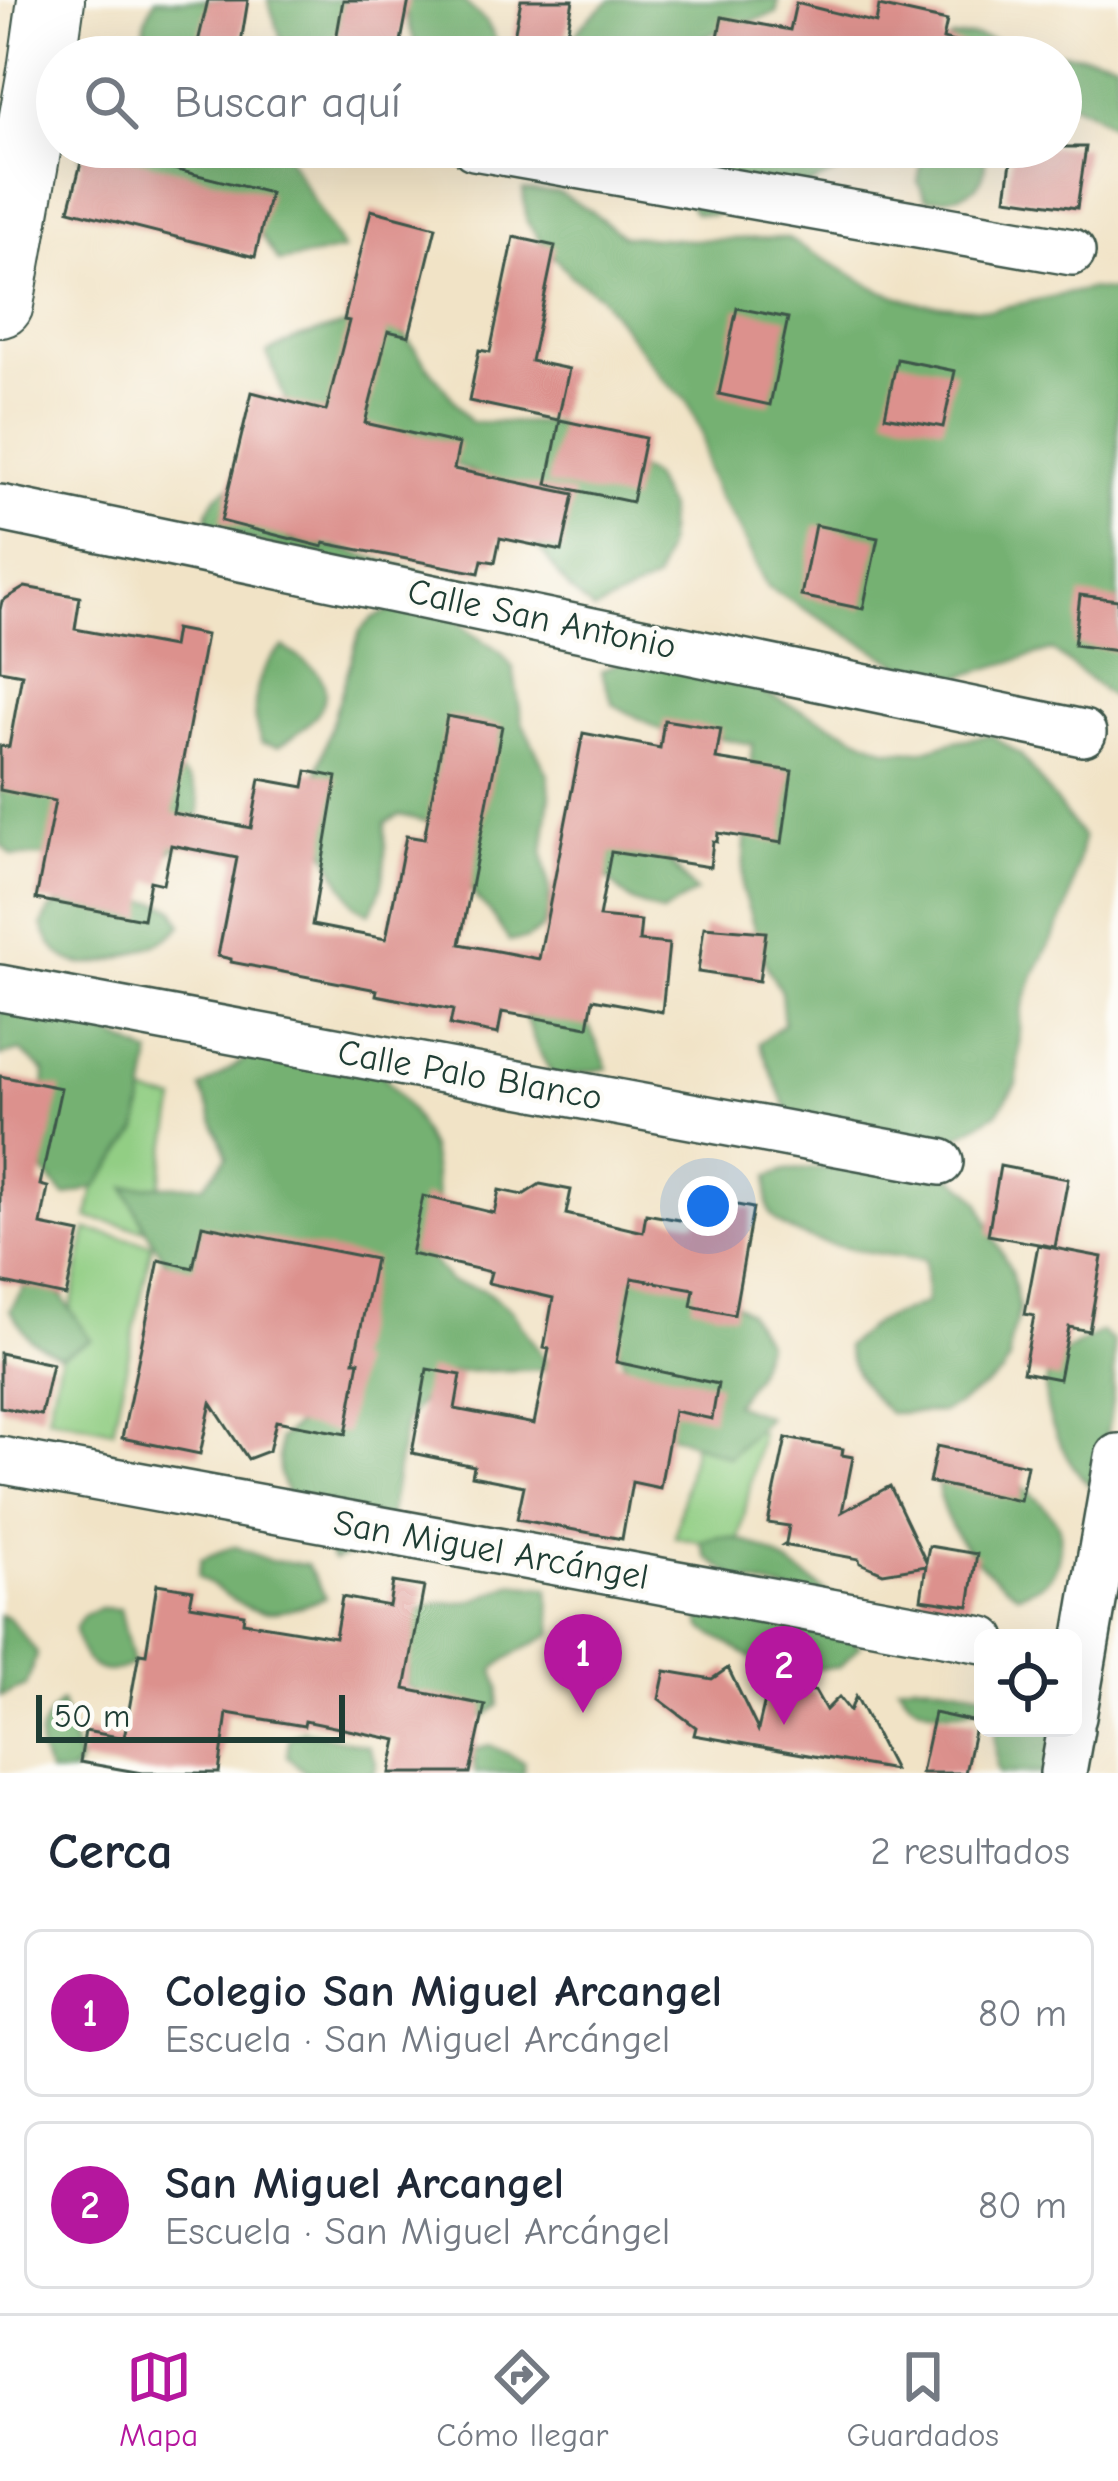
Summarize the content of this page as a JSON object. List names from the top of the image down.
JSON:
{
  "streets": {
    "street": ["Calle San Antonio", "Calle Palo Blanco", "San Miguel Arcángel"]
  },
  "scale_bar": "50 m",
  "page": {
    "search": "Buscar aquí",
    "pins": ["1", "2"],
    "scale": "50 m",
    "heading": ["Cerca", "2 resultados"],
    "list": [
      {
        "mark": "1",
        "name": "Colegio San Miguel Arcangel",
        "note": "Escuela · San Miguel Arcángel",
        "value": "80 m"
      },
      {
        "mark": "2",
        "name": "San Miguel Arcangel",
        "note": "Escuela · San Miguel Arcángel",
        "value": "80 m"
      }
    ],
    "nav": ["Mapa", "Cómo llegar", "Guardados"]
  }
}
